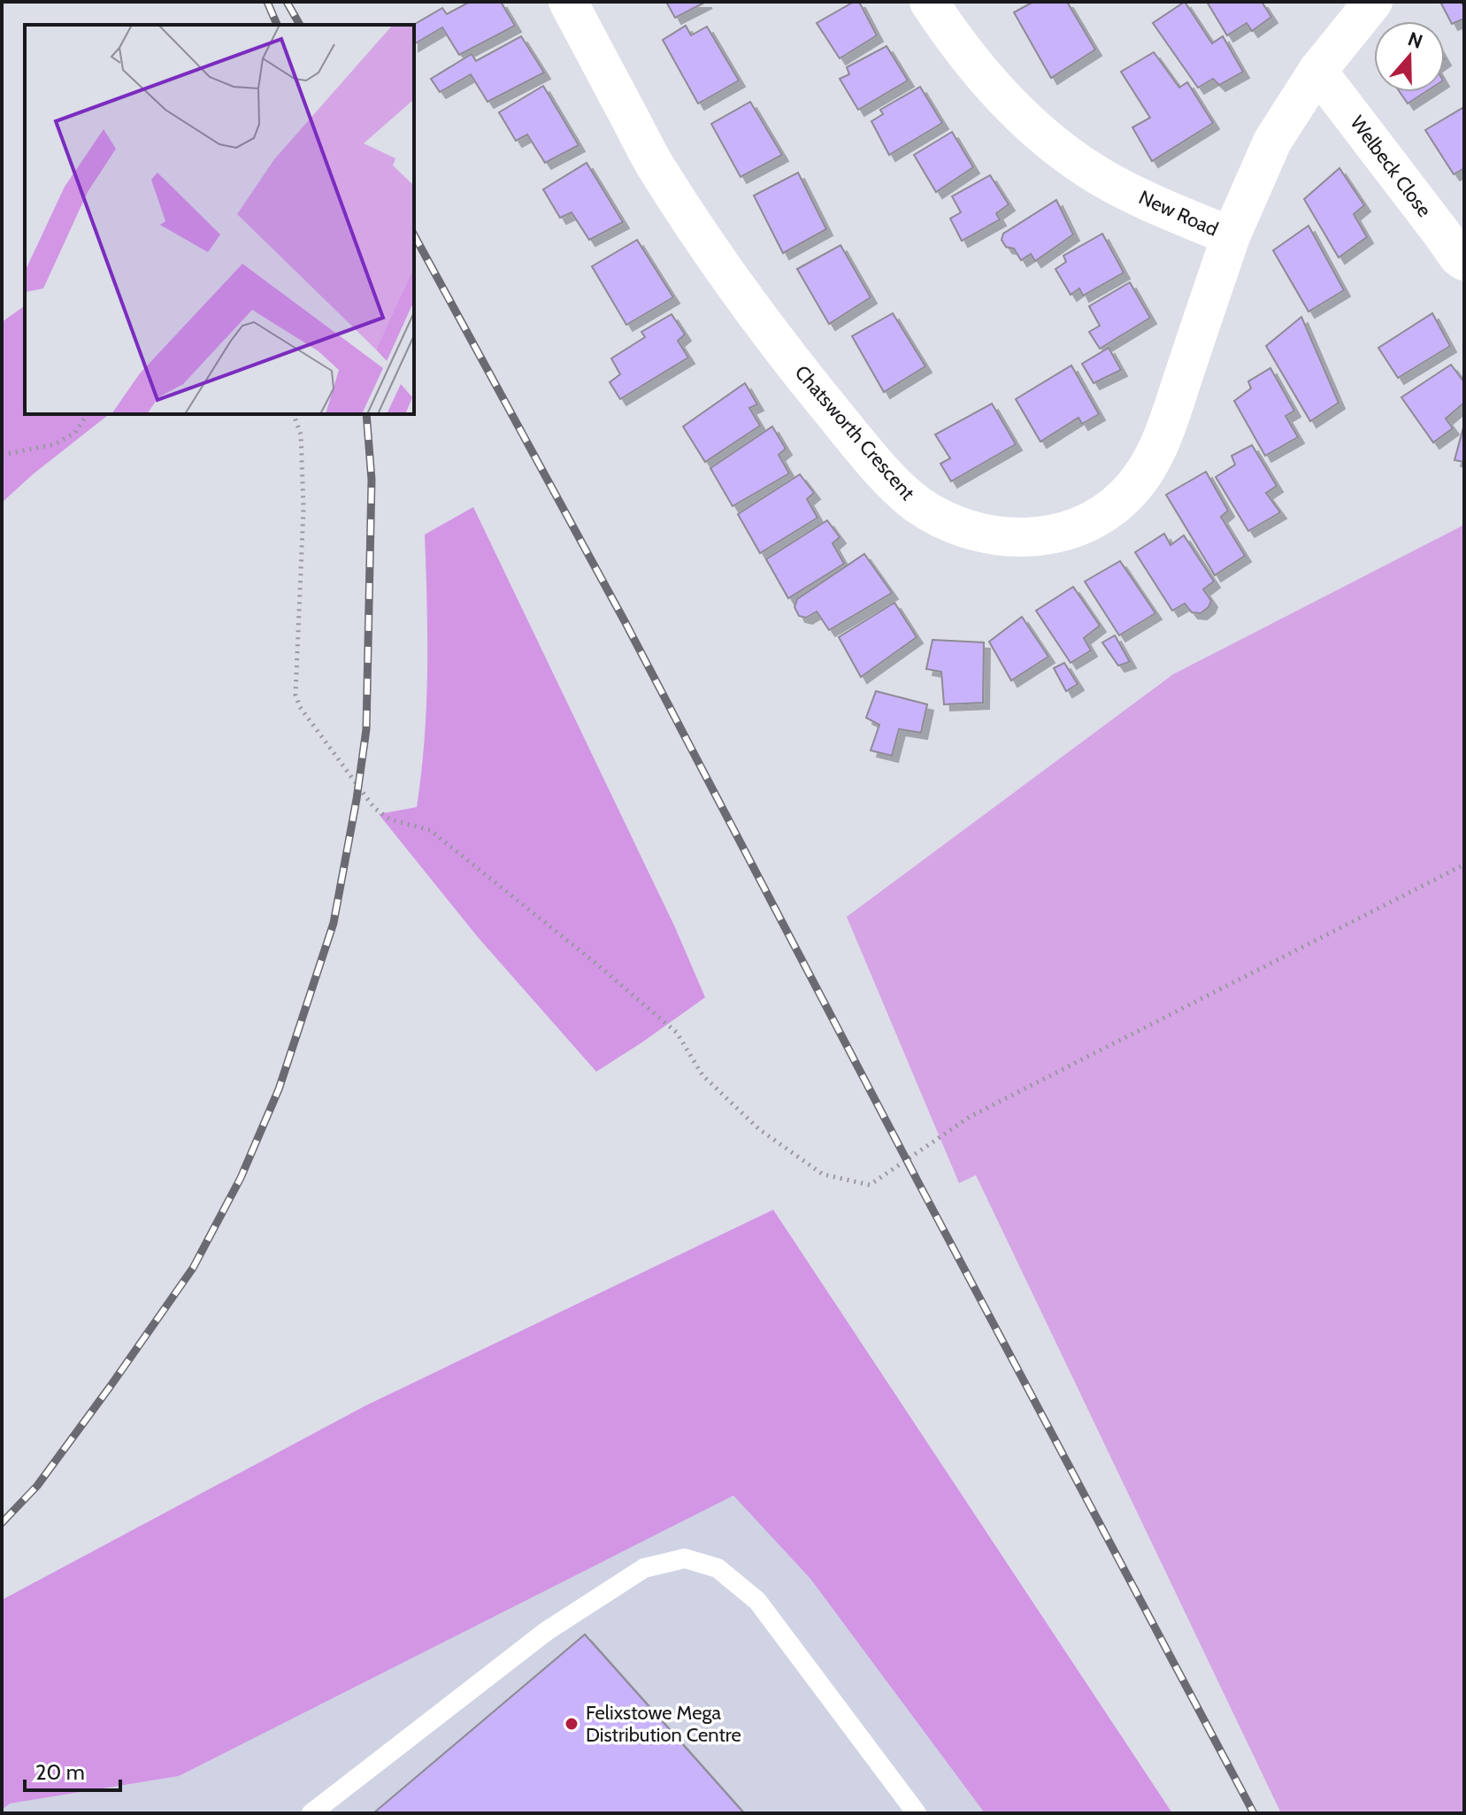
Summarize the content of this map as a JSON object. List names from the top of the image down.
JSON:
{
  "streets": {
    "street": ["Welbeck Close", "New Road", "Chatsworth Crescent"]
  },
  "crossings": [
    ["Welbeck Close", "New Road"],
    ["New Road", "Chatsworth Crescent"]
  ],
  "places": ["Felixstowe Mega Distribution Centre"],
  "scale_bar": "20 m",
  "north": "top"
}
